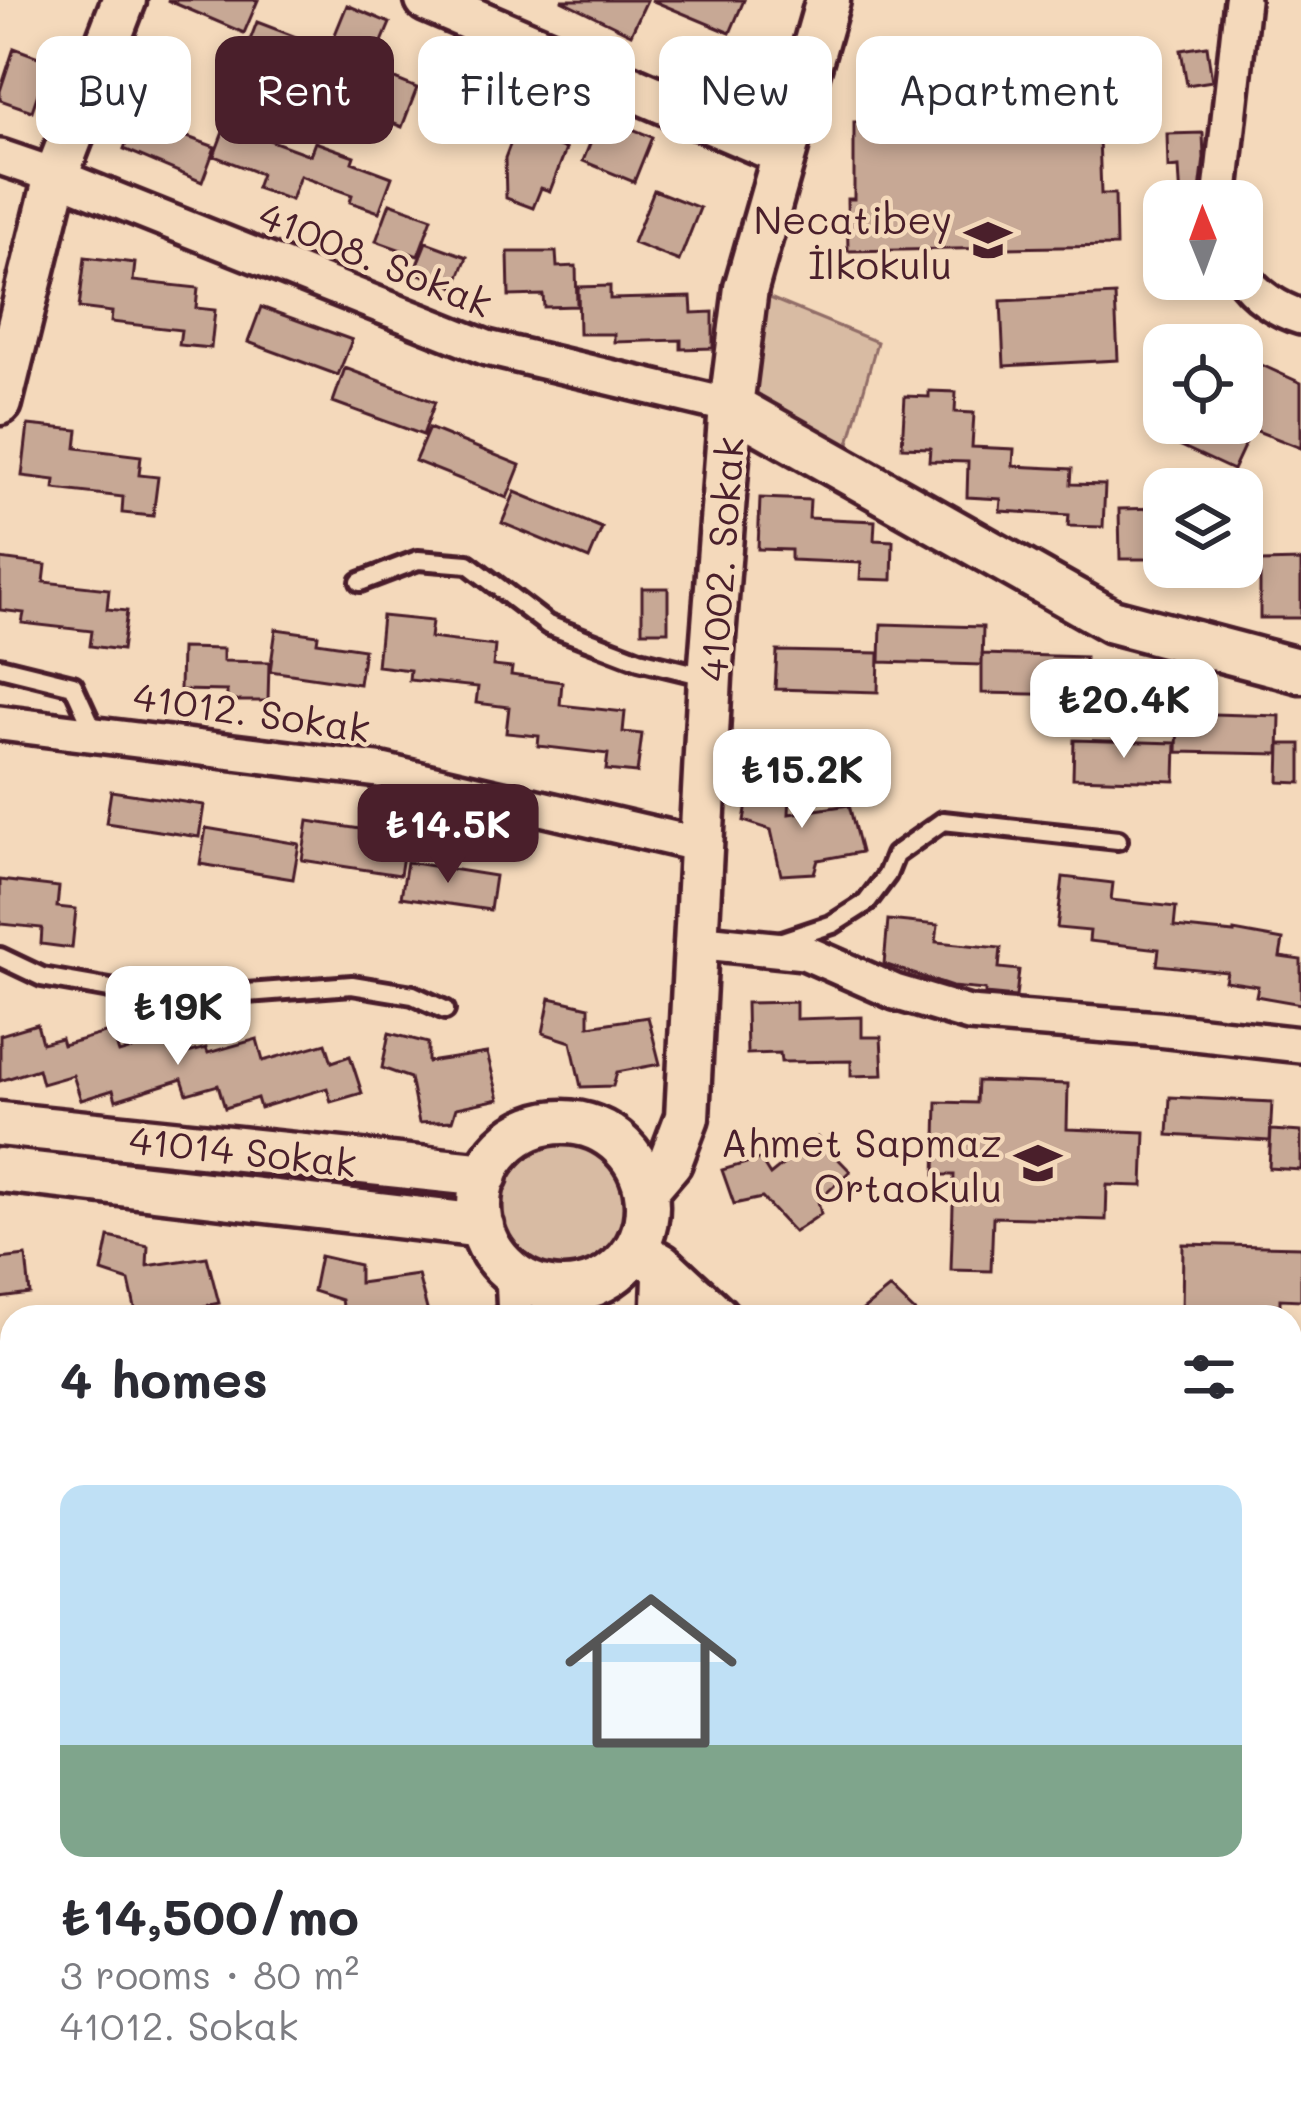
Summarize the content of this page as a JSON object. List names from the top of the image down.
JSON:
{
  "streets": {
    "street": [
      "41008. Sokak",
      "41002. Sokak",
      "41012. Sokak",
      "41014 Sokak"
    ]
  },
  "crossings": [
    ["41008. Sokak", "41002. Sokak"],
    ["41002. Sokak", "41012. Sokak"],
    ["41002. Sokak", "41014 Sokak"]
  ],
  "places": {
    "school or university": ["Necatibey İlkokulu", "Ahmet Sapmaz Ortaokulu"]
  },
  "north": "top",
  "page": {
    "chip": [
      "Buy",
      "Rent",
      "Filters",
      "New",
      "Apartment"
    ],
    "price": [
      "₺20.4K",
      "₺15.2K",
      "₺14.5K",
      "₺19K"
    ],
    "heading": "4 homes",
    "list": [
      {
        "name": "₺14,500/mo",
        "note": "3 rooms · 80 m² · 41012. Sokak"
      }
    ]
  }
}
